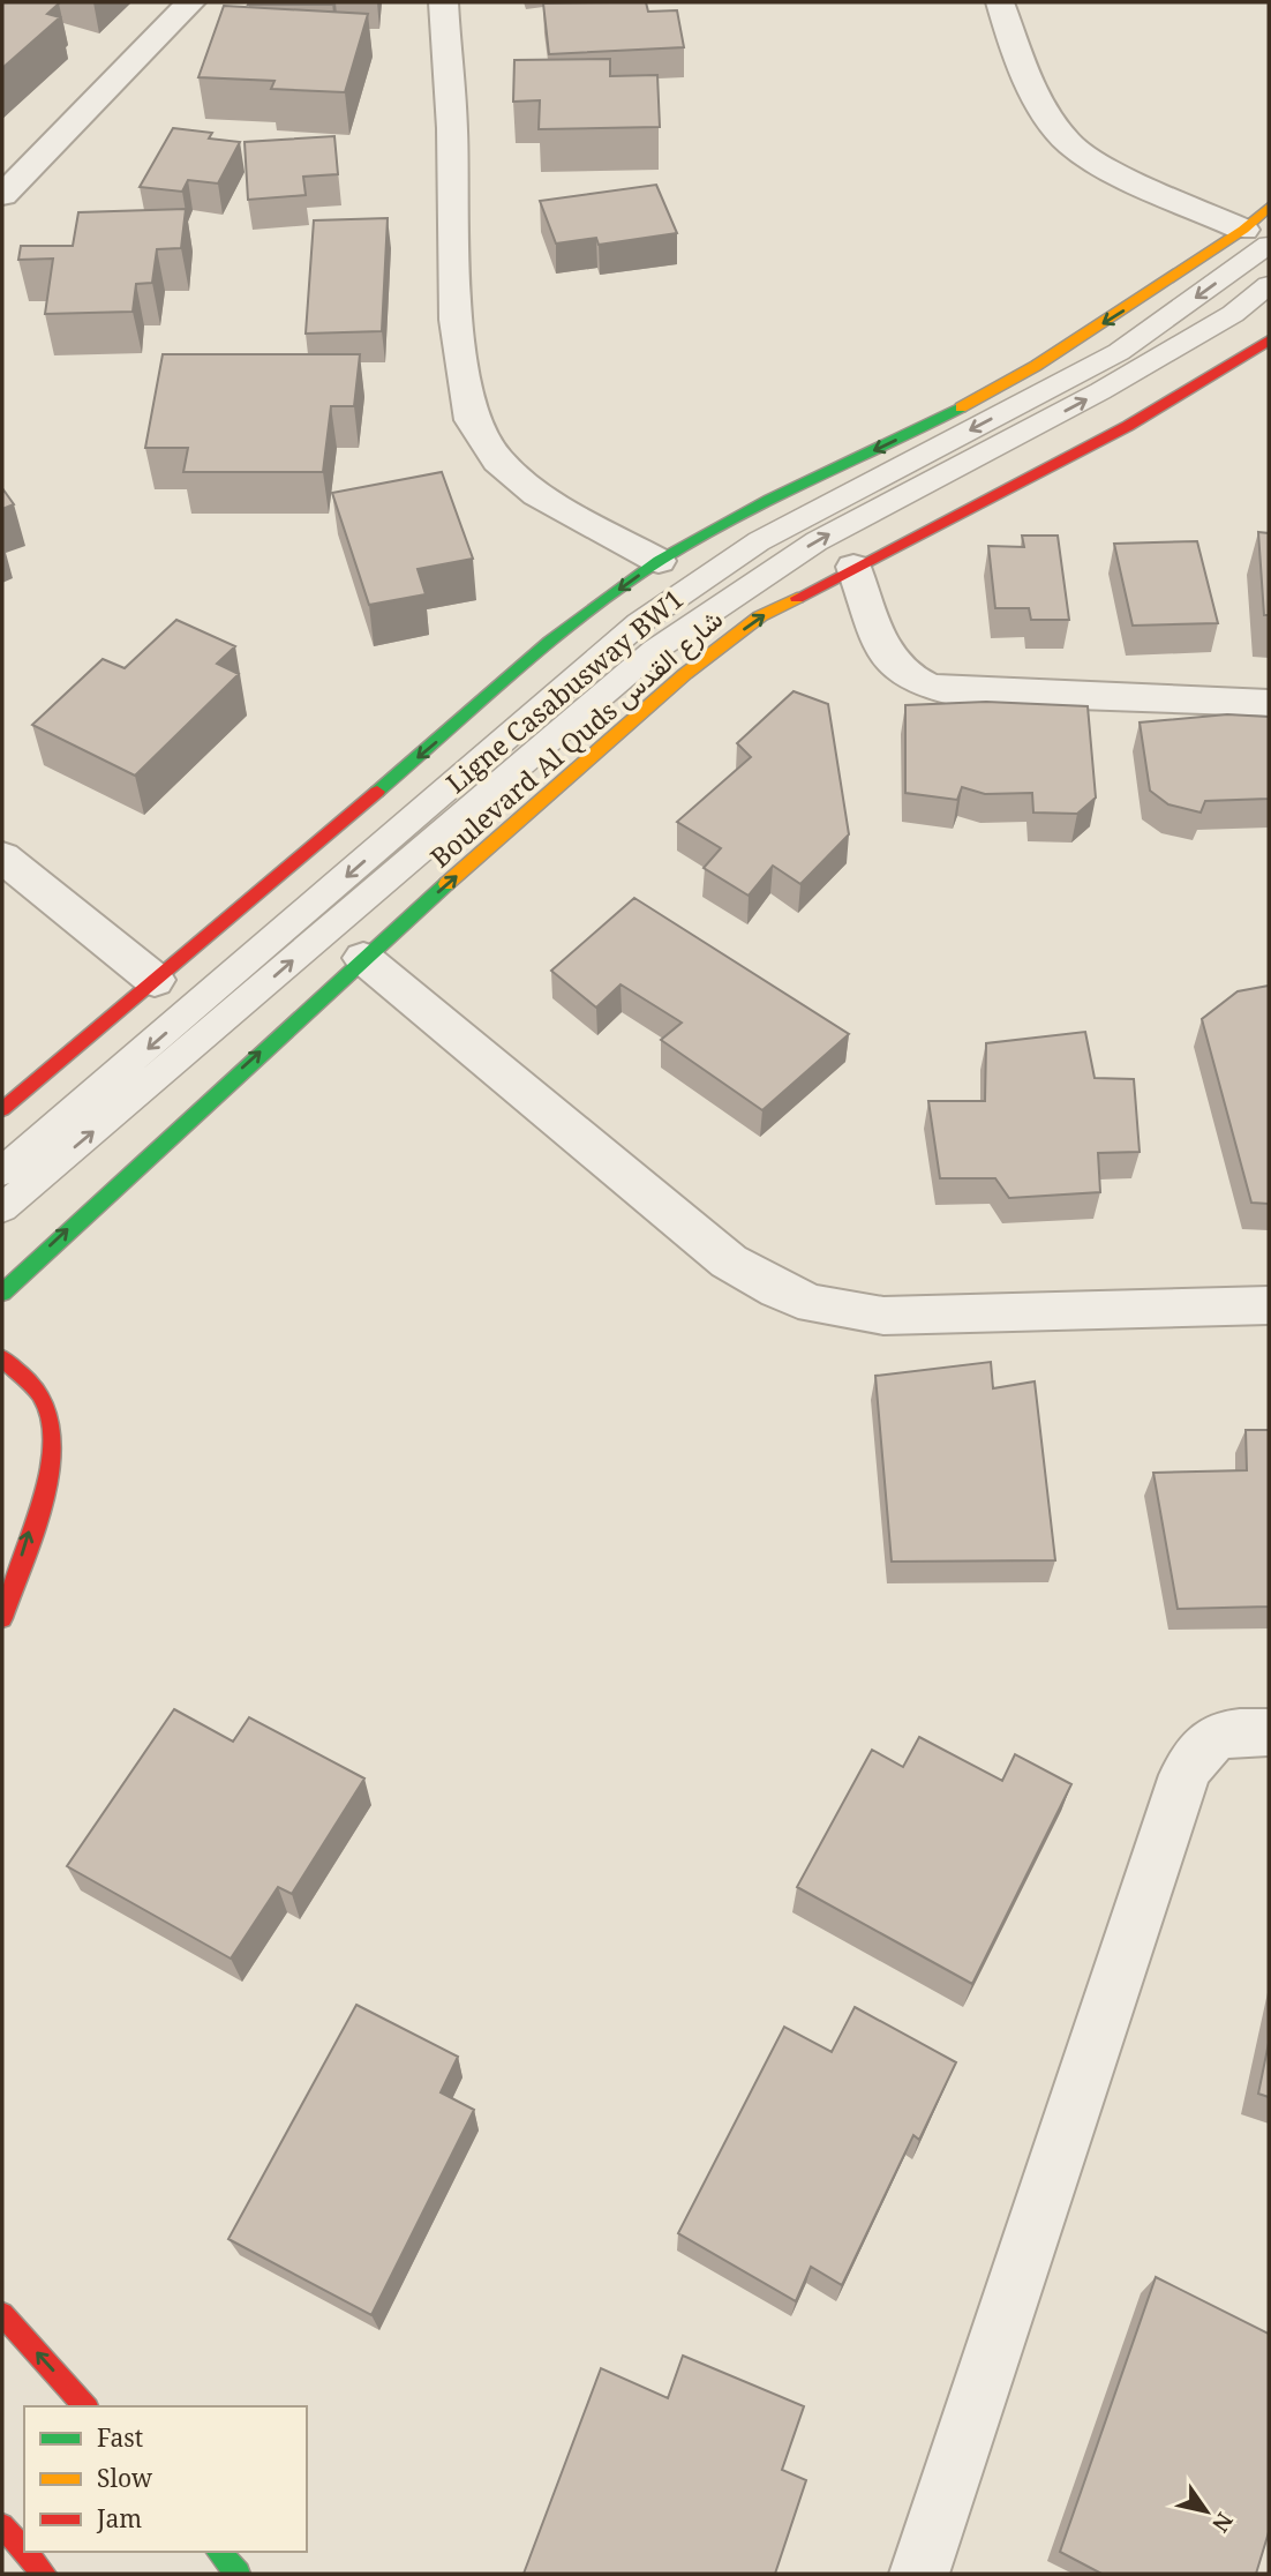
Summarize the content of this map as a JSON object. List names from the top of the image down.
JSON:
{
  "streets": {
    "main road": ["Boulevard Al Quds شارع القدس"],
    "lane": ["Ligne Casabusway BW1"]
  },
  "legend": ["Fast", "Slow", "Jam"],
  "north": "bottom right"
}
